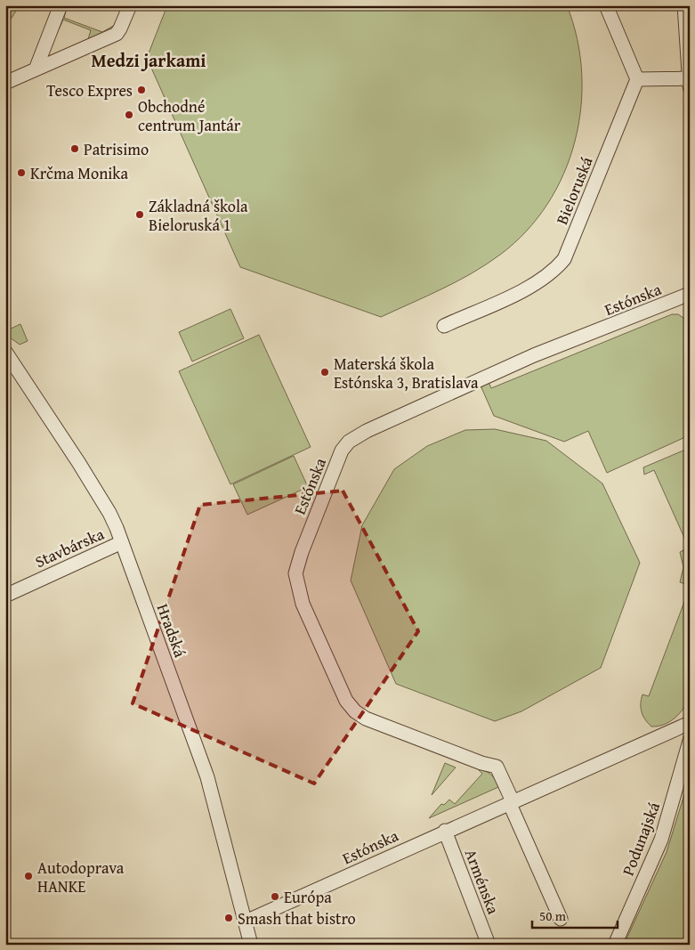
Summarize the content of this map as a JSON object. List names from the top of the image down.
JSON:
{
  "streets": {
    "street": [
      "Bieloruská",
      "Estónska",
      "Stavbárska",
      "Hradská",
      "Podunajská",
      "Arménska"
    ]
  },
  "crossings": [
    ["Estónska", "Hradská"],
    ["Estónska", "Arménska"],
    ["Stavbárska", "Hradská"]
  ],
  "districts": ["Medzi jarkami"],
  "places": [
    "Tesco Expres",
    "Obchodné centrum Jantár",
    "Patrisimo",
    "Krčma Monika",
    "Základná škola Bieloruská 1",
    "Materská škola Estónska 3, Bratislava",
    "Autodoprava HANKE",
    "Európa",
    "Smash that bistro"
  ],
  "scale_bar": "50 m"
}
